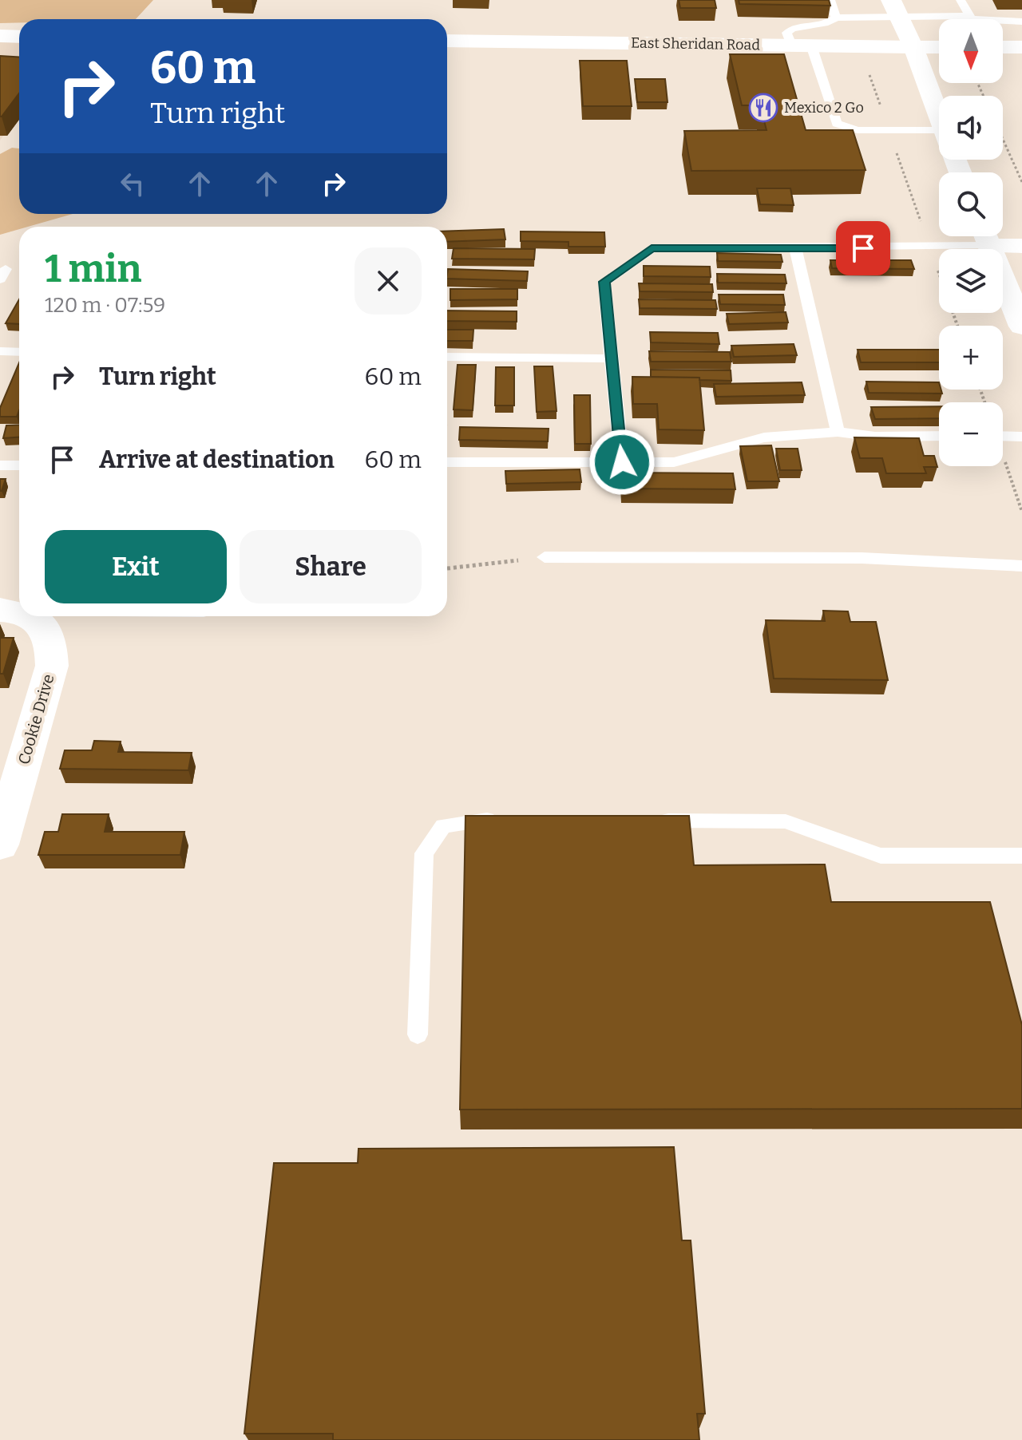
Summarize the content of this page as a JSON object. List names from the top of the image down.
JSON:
{
  "streets": {
    "street": ["East Sheridan Road", "Cookie Drive"]
  },
  "places": {
    "restaurant": ["Mexico 2 Go"]
  },
  "north": "bottom",
  "page": {
    "map_buttons": ["+", "−"],
    "turn": ["60 m", "Turn right"],
    "heading": ["1 min", "120 m · 07:59"],
    "list": [
      {
        "name": "Turn right",
        "value": "60 m"
      },
      {
        "name": "Arrive at destination",
        "value": "60 m"
      }
    ],
    "buttons": ["Exit", "Share"]
  }
}
